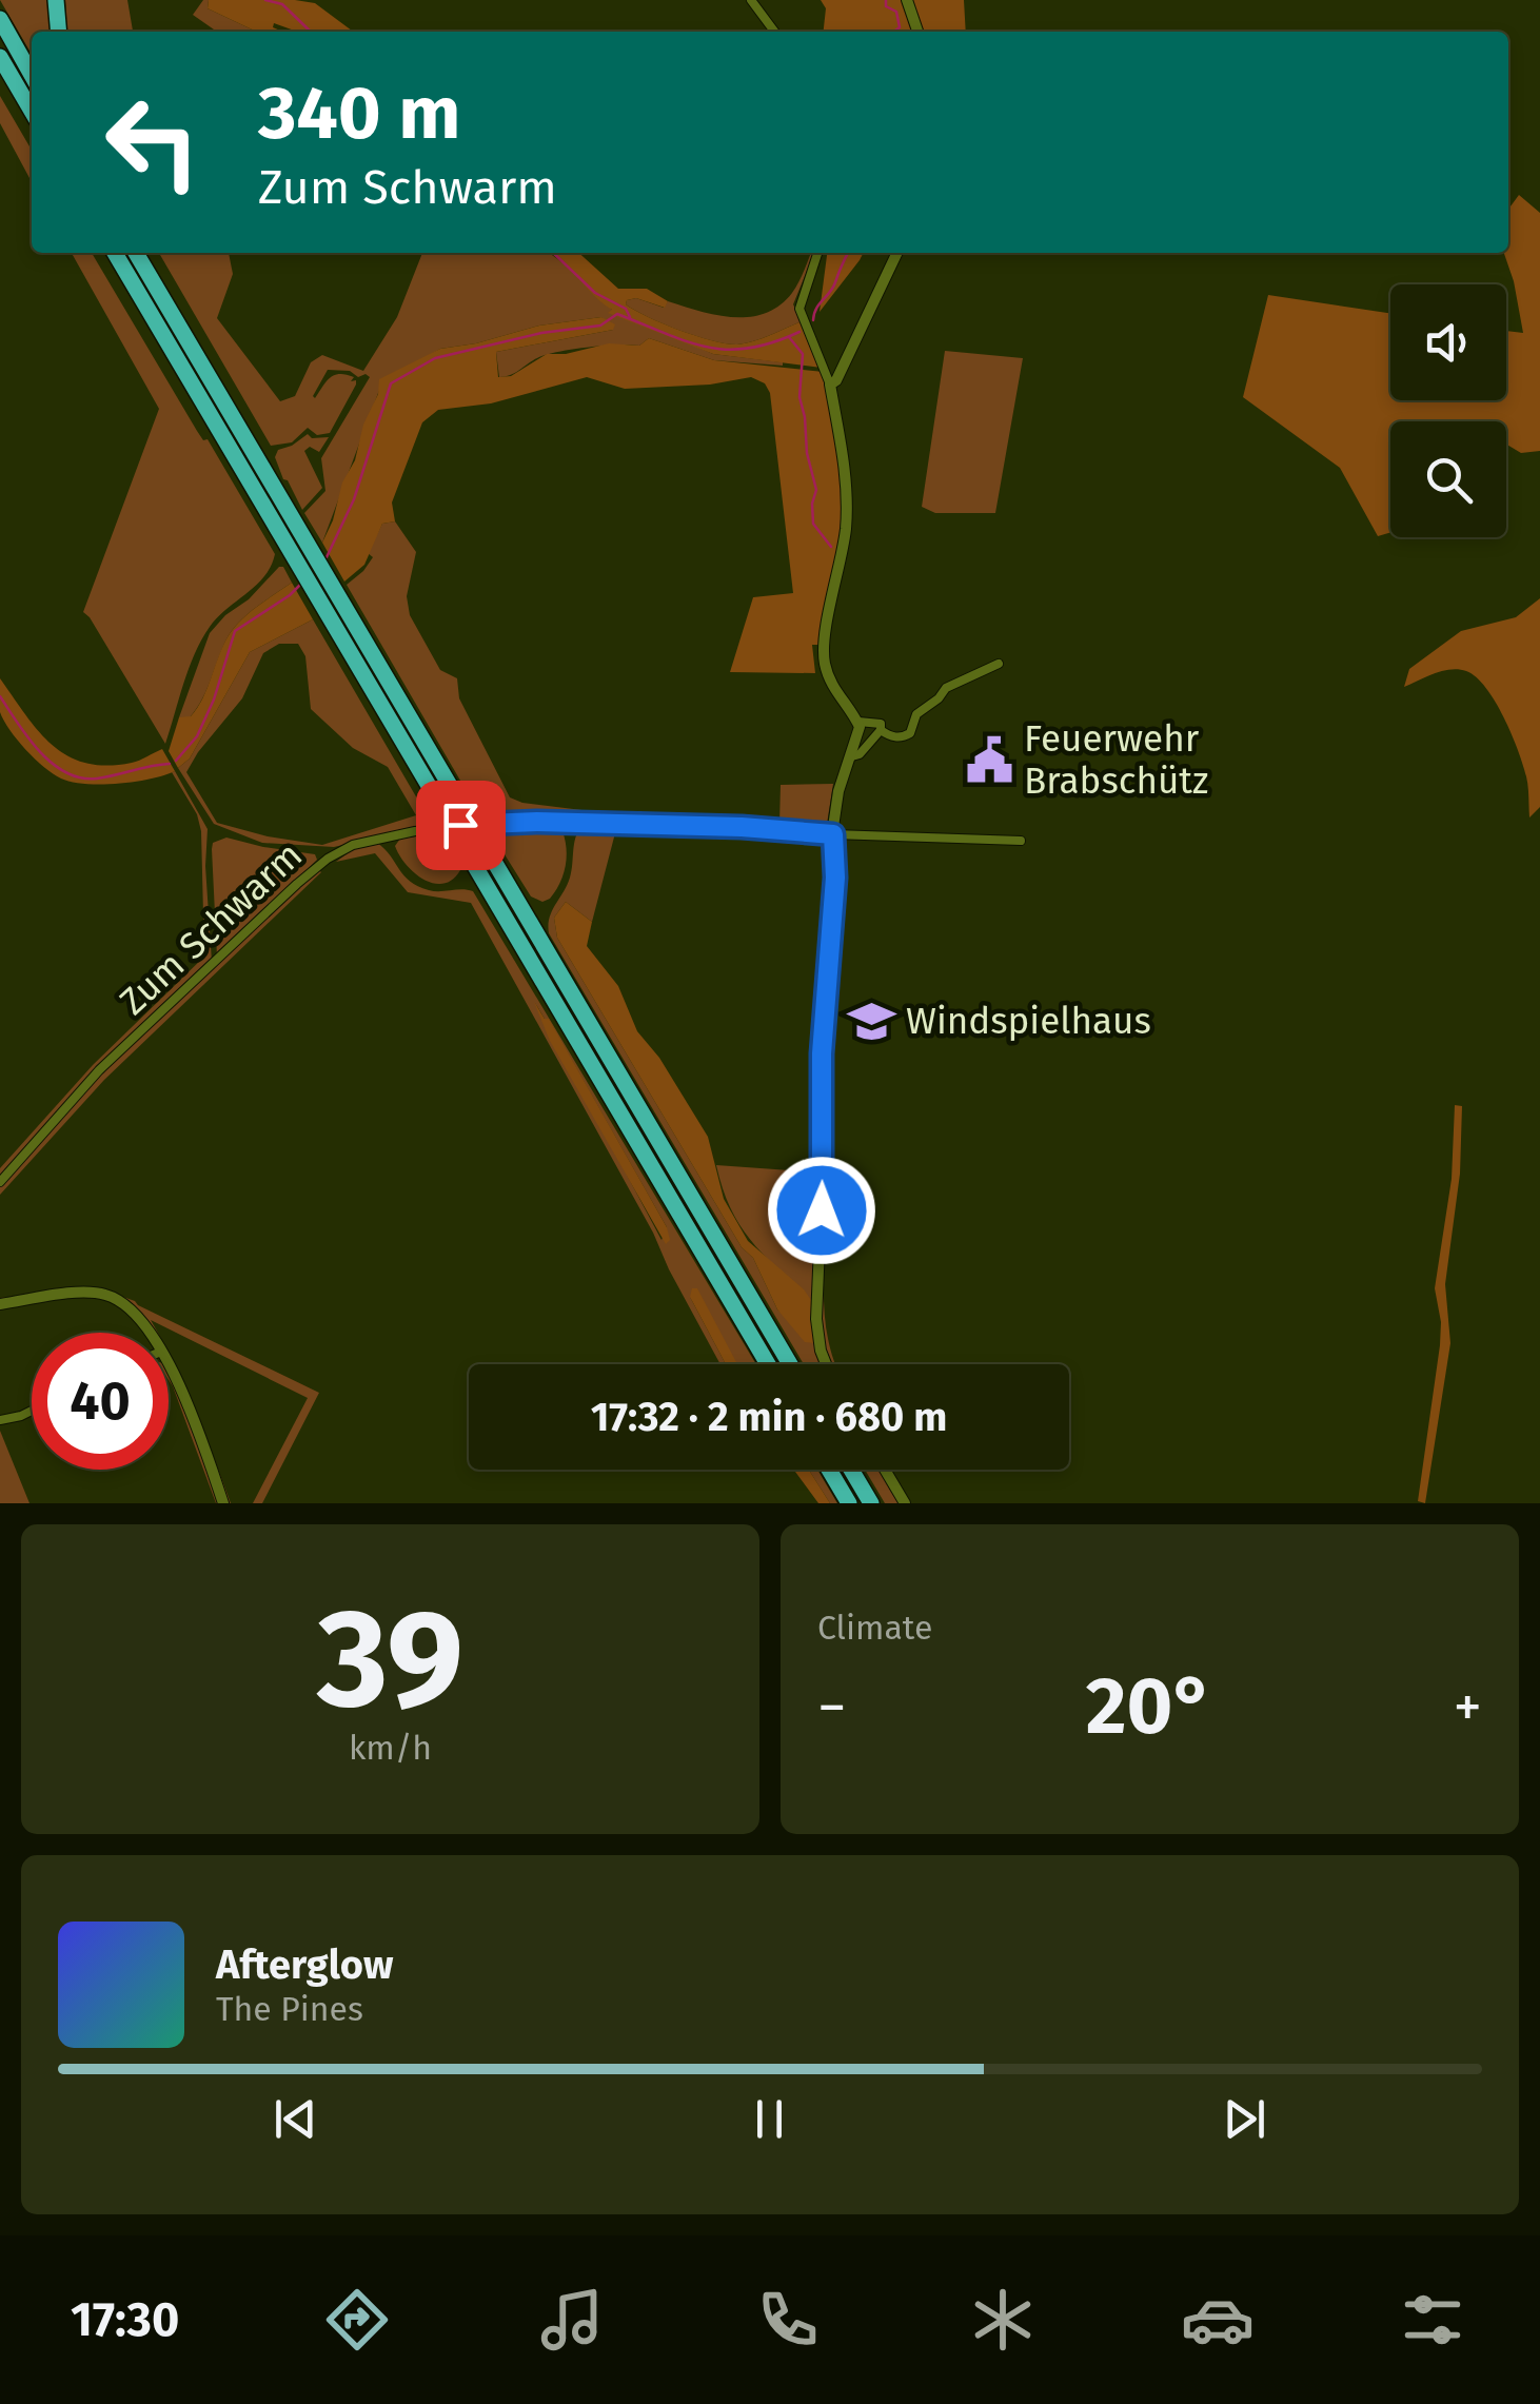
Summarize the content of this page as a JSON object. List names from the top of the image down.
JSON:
{
  "streets": {
    "street": ["Zum Schwarm"]
  },
  "places": {
    "public building": ["Feuerwehr Brabschütz"],
    "school or university": ["Windspielhaus"]
  },
  "page": {
    "turn": ["340 m", "Zum Schwarm"],
    "limit": "40",
    "trip": "17:32 · 2 min · 680 m",
    "tile": [
      ["39", "km/h"],
      "Climate"
    ],
    "heat": ["−", "20°", "+"],
    "song": ["Afterglow", "The Pines"],
    "tabs": "17:30"
  }
}
